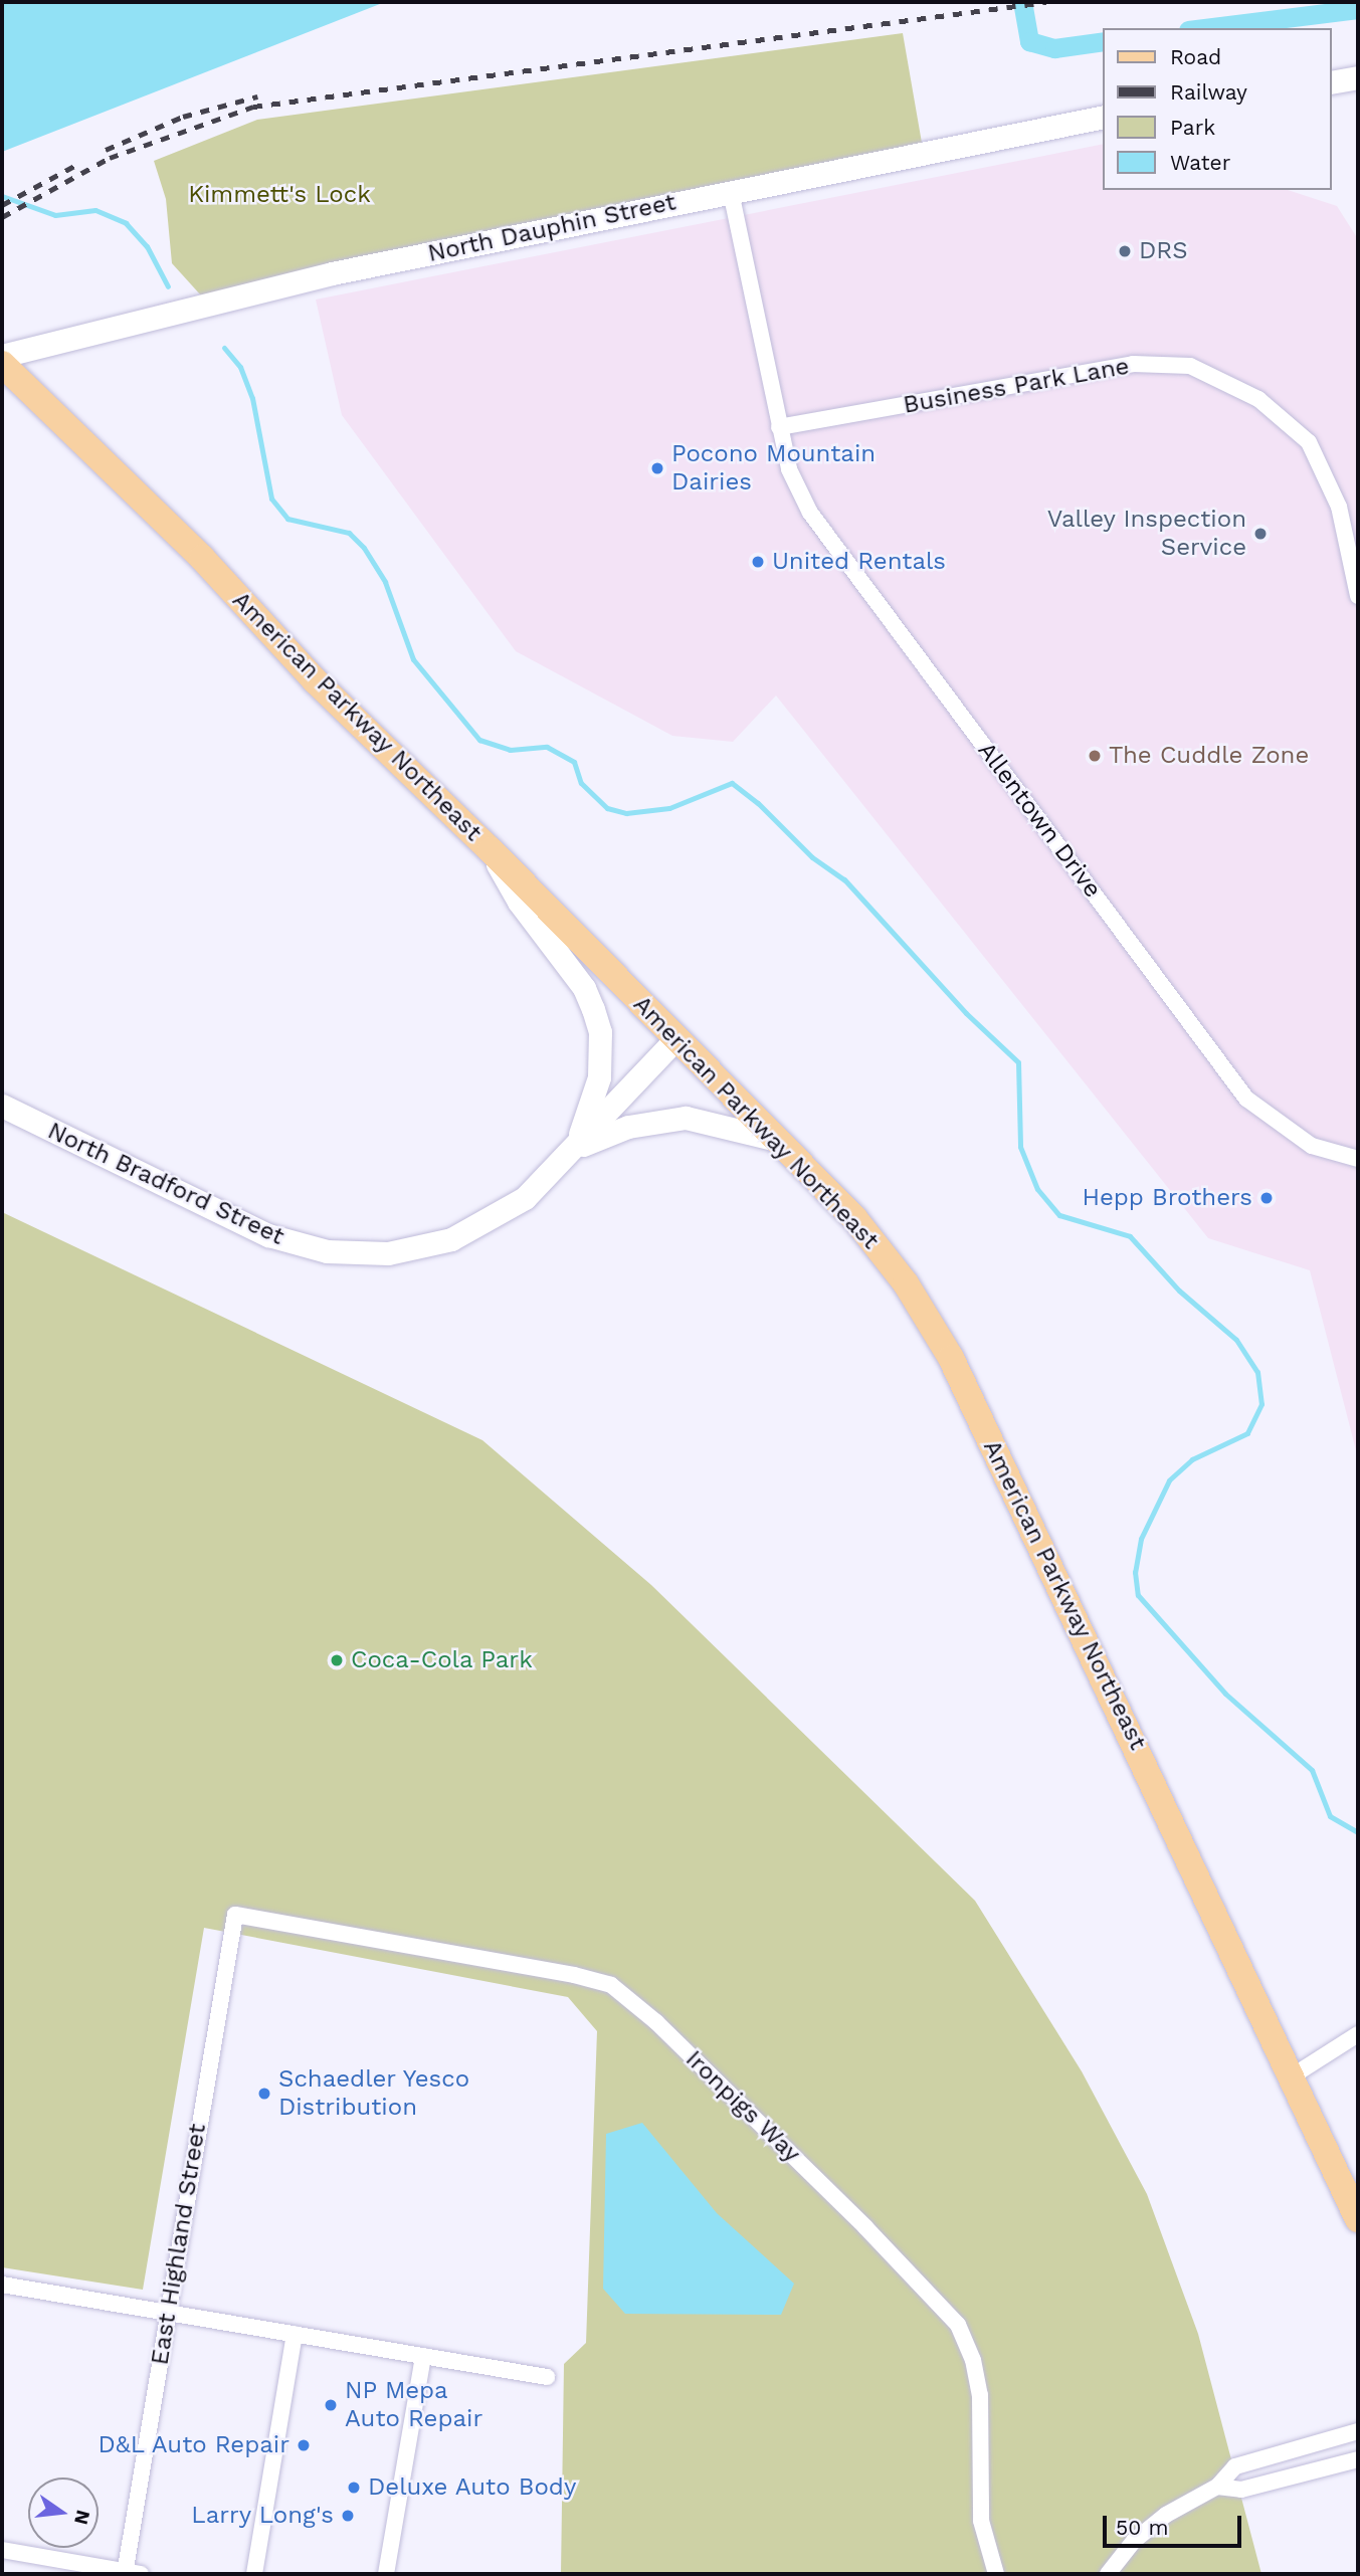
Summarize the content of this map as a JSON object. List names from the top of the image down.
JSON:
{
  "streets": {
    "main road": ["American Parkway Northeast"],
    "street": [
      "North Dauphin Street",
      "Business Park Lane",
      "Allentown Drive",
      "North Bradford Street",
      "Ironpigs Way",
      "East Highland Street"
    ]
  },
  "crossings": [
    ["Business Park Lane", "Allentown Drive"],
    ["American Parkway Northeast", "North Bradford Street"],
    ["Ironpigs Way", "East Highland Street"]
  ],
  "parks": ["Kimmett's Lock"],
  "places": [
    "DRS",
    "Pocono Mountain Dairies",
    "Valley Inspection Service",
    "United Rentals",
    "The Cuddle Zone",
    "Hepp Brothers",
    "Coca-Cola Park",
    "Schaedler Yesco Distribution",
    "NP Mepa Auto Repair",
    "D&L Auto Repair",
    "Deluxe Auto Body",
    "Larry Long's"
  ],
  "legend": [
    "Road",
    "Railway",
    "Park",
    "Water"
  ],
  "scale_bar": "50 m",
  "north": "right"
}
